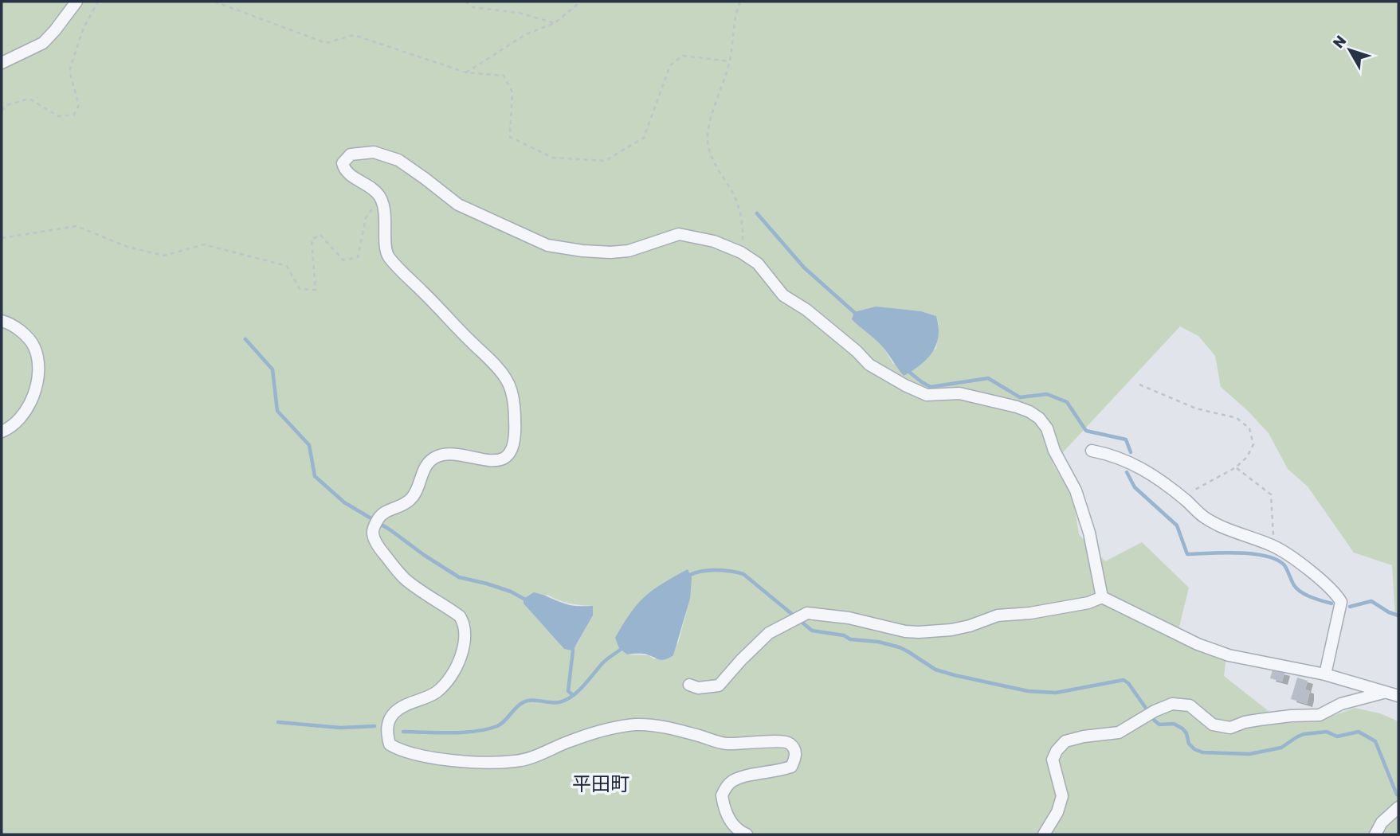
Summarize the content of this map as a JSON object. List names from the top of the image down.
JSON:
{
  "districts": ["平田町"],
  "north": "top left"
}
